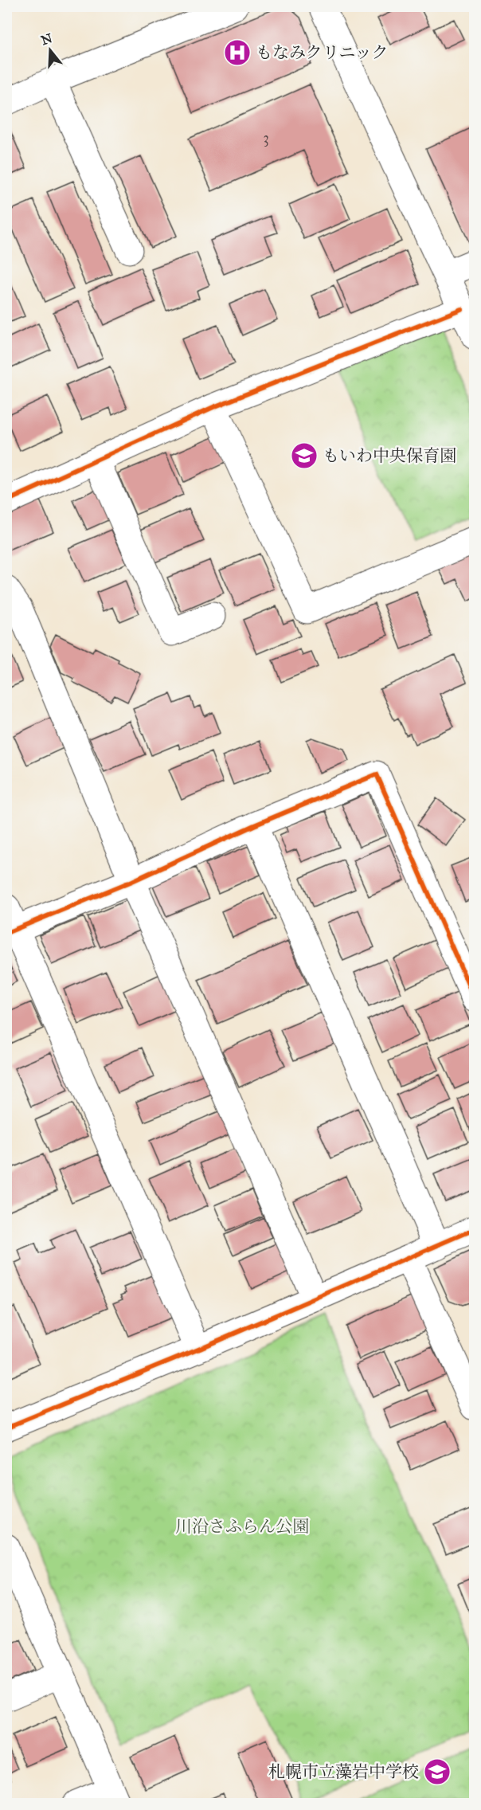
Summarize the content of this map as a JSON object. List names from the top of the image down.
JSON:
{
  "parks": ["川沿さふらん公園"],
  "places": {
    "hospital": ["もなみクリニック"],
    "school or university": ["もいわ中央保育園", "札幌市立藻岩中学校"]
  },
  "house_numbers": ["3"],
  "north": "top"
}
